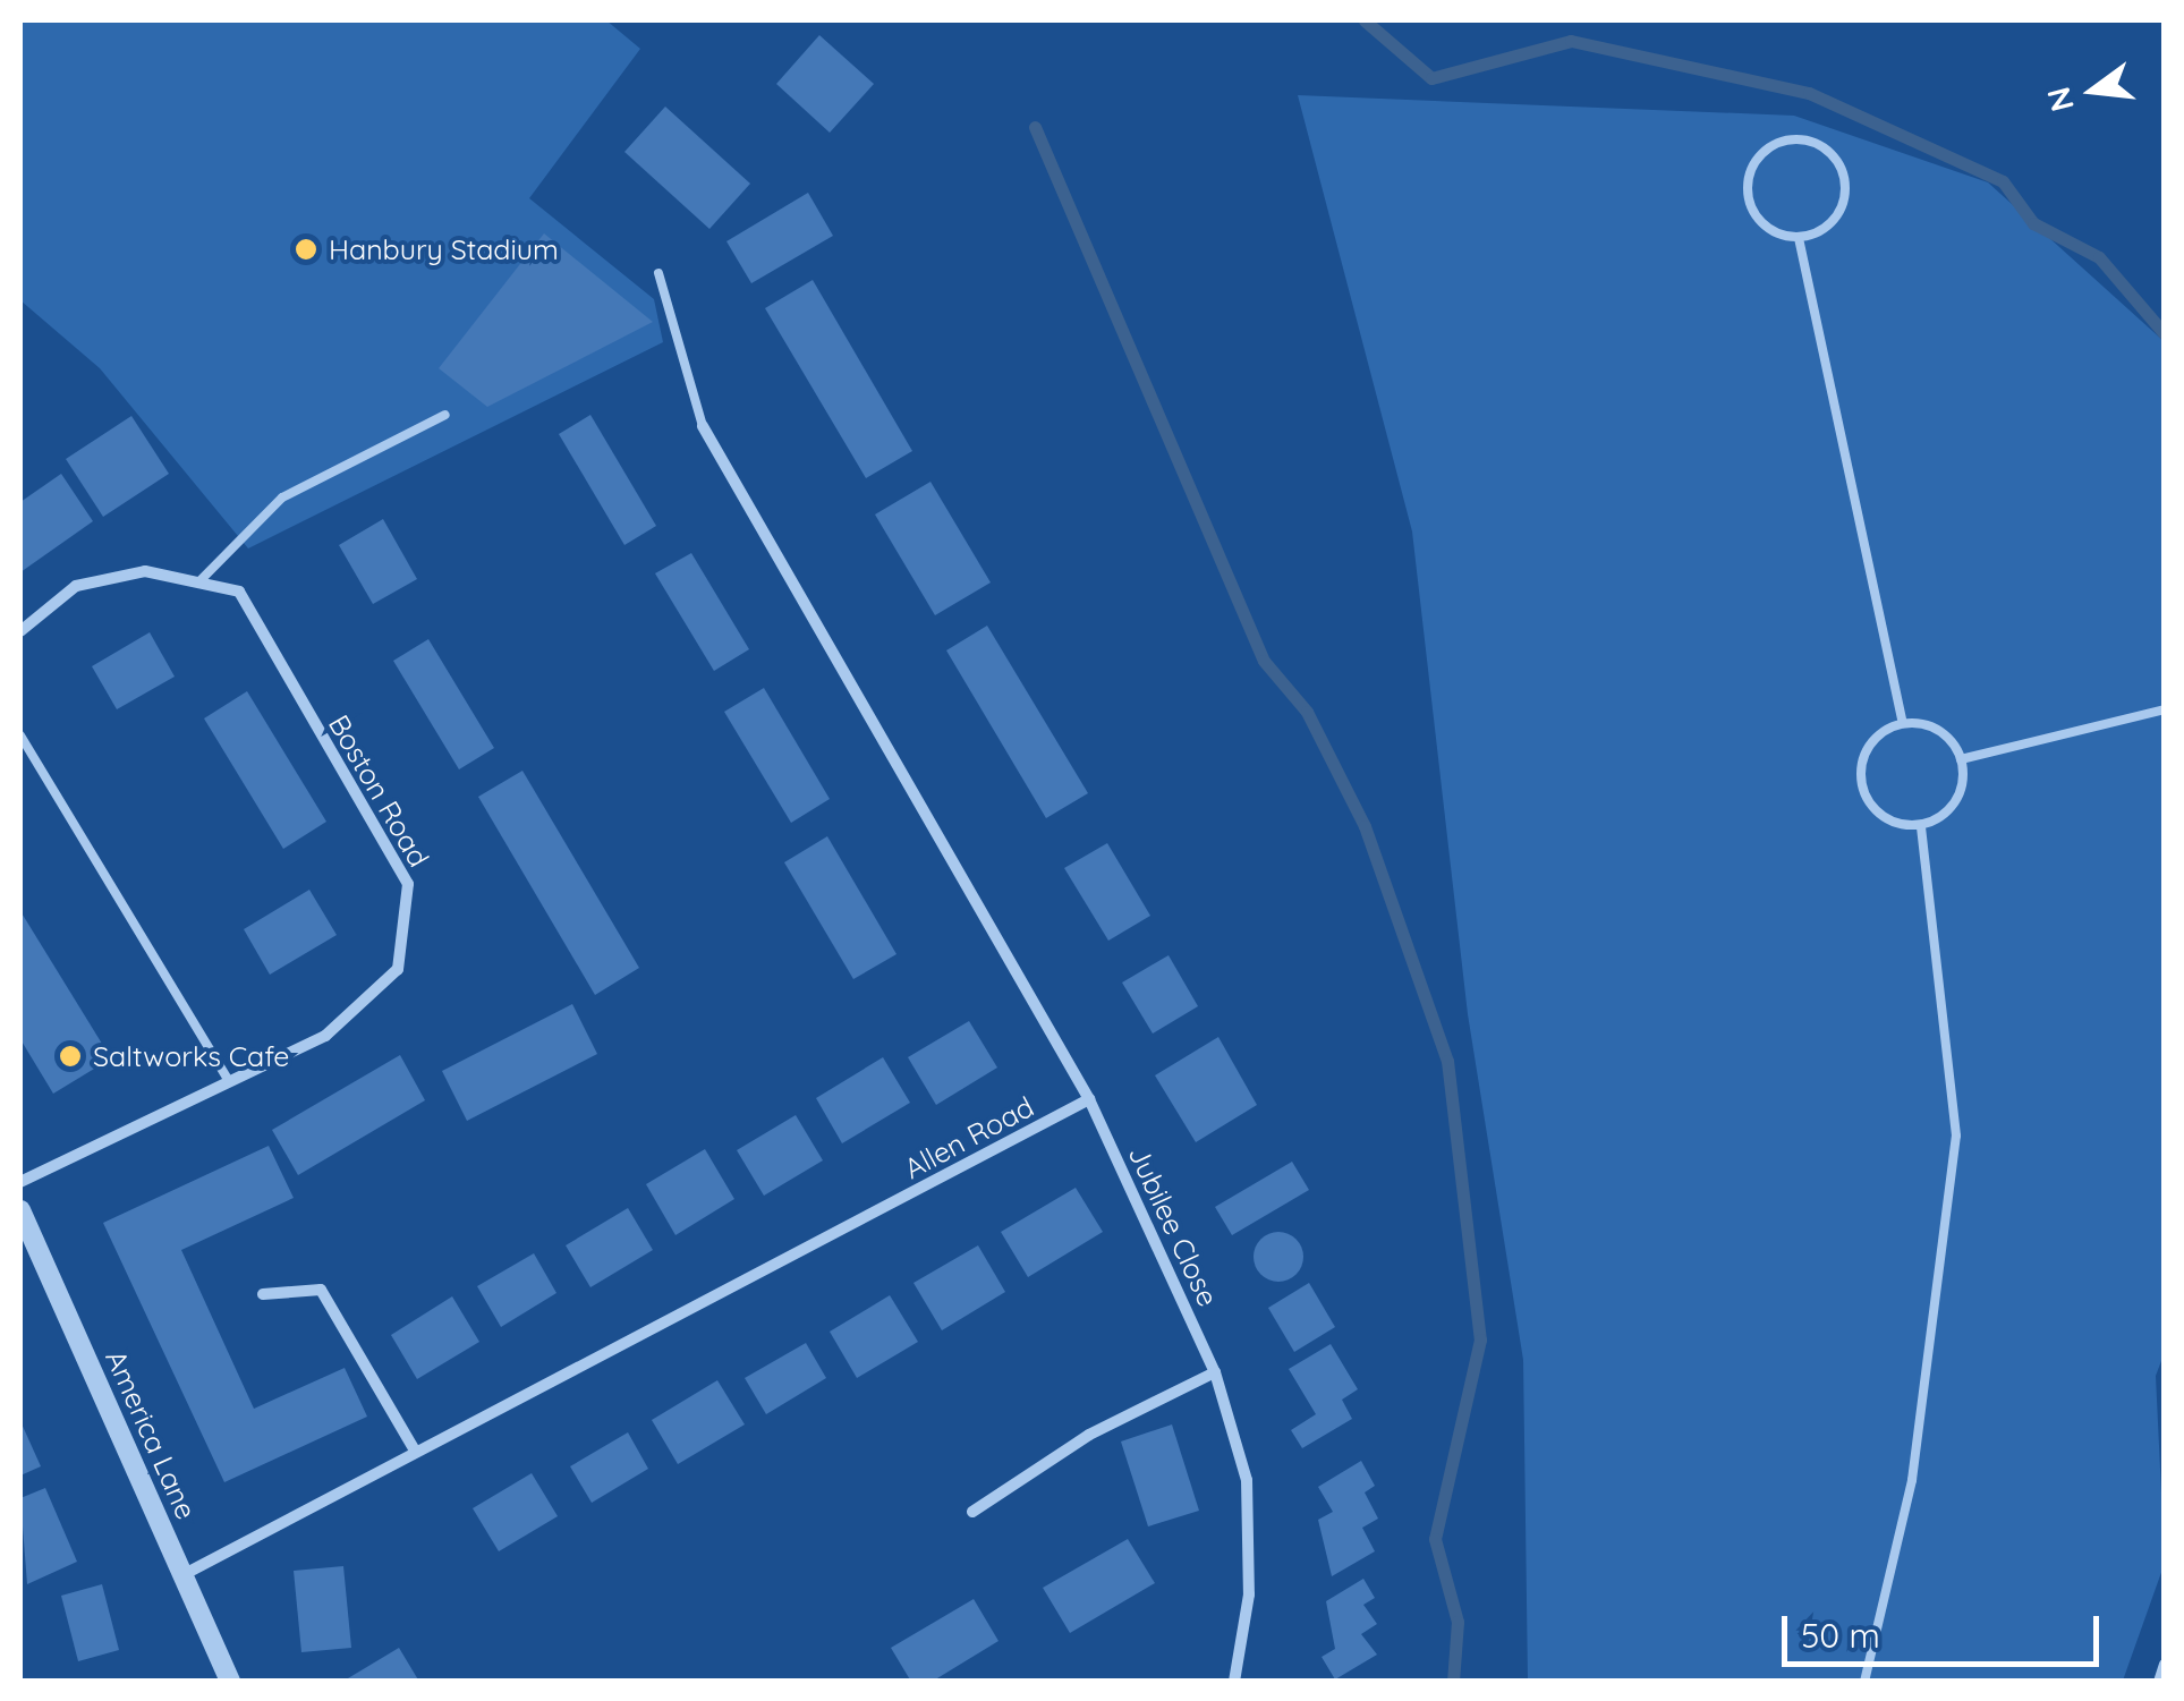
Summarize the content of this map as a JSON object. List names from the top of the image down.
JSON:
{
  "streets": {
    "street": [
      "Boston Road",
      "Allen Road",
      "Jubilee Close",
      "America Lane"
    ]
  },
  "crossings": [
    ["Allen Road", "Jubilee Close"],
    ["Allen Road", "America Lane"]
  ],
  "places": ["Hanbury Stadium", "Saltworks Cafe"],
  "scale_bar": "50 m",
  "north": "left"
}
